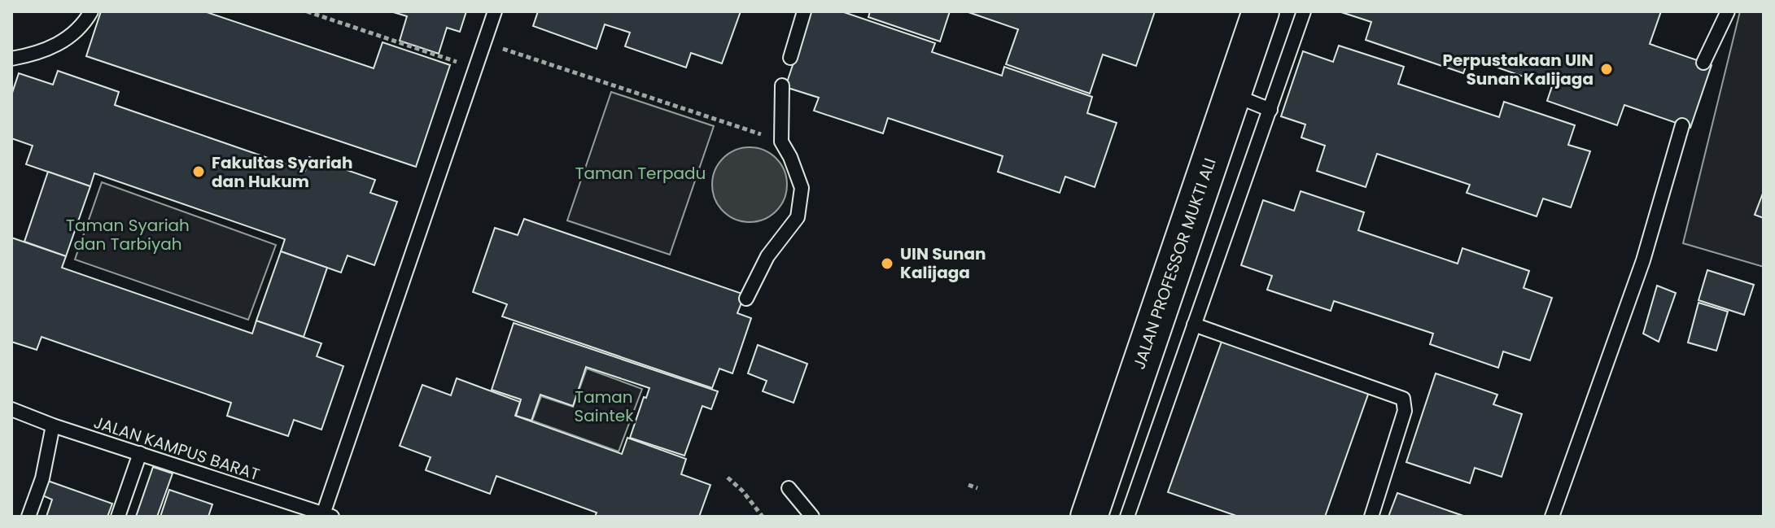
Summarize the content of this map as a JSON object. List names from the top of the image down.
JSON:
{
  "streets": {
    "main road": ["JALAN PROFESSOR MUKTI ALI"],
    "lane": ["JALAN KAMPUS BARAT"]
  },
  "parks": ["Taman Terpadu", "Taman Syariah dan Tarbiyah", "Taman Saintek"],
  "places": ["Perpustakaan UIN Sunan Kalijaga", "Fakultas Syariah dan Hukum", "UIN Sunan Kalijaga"]
}
